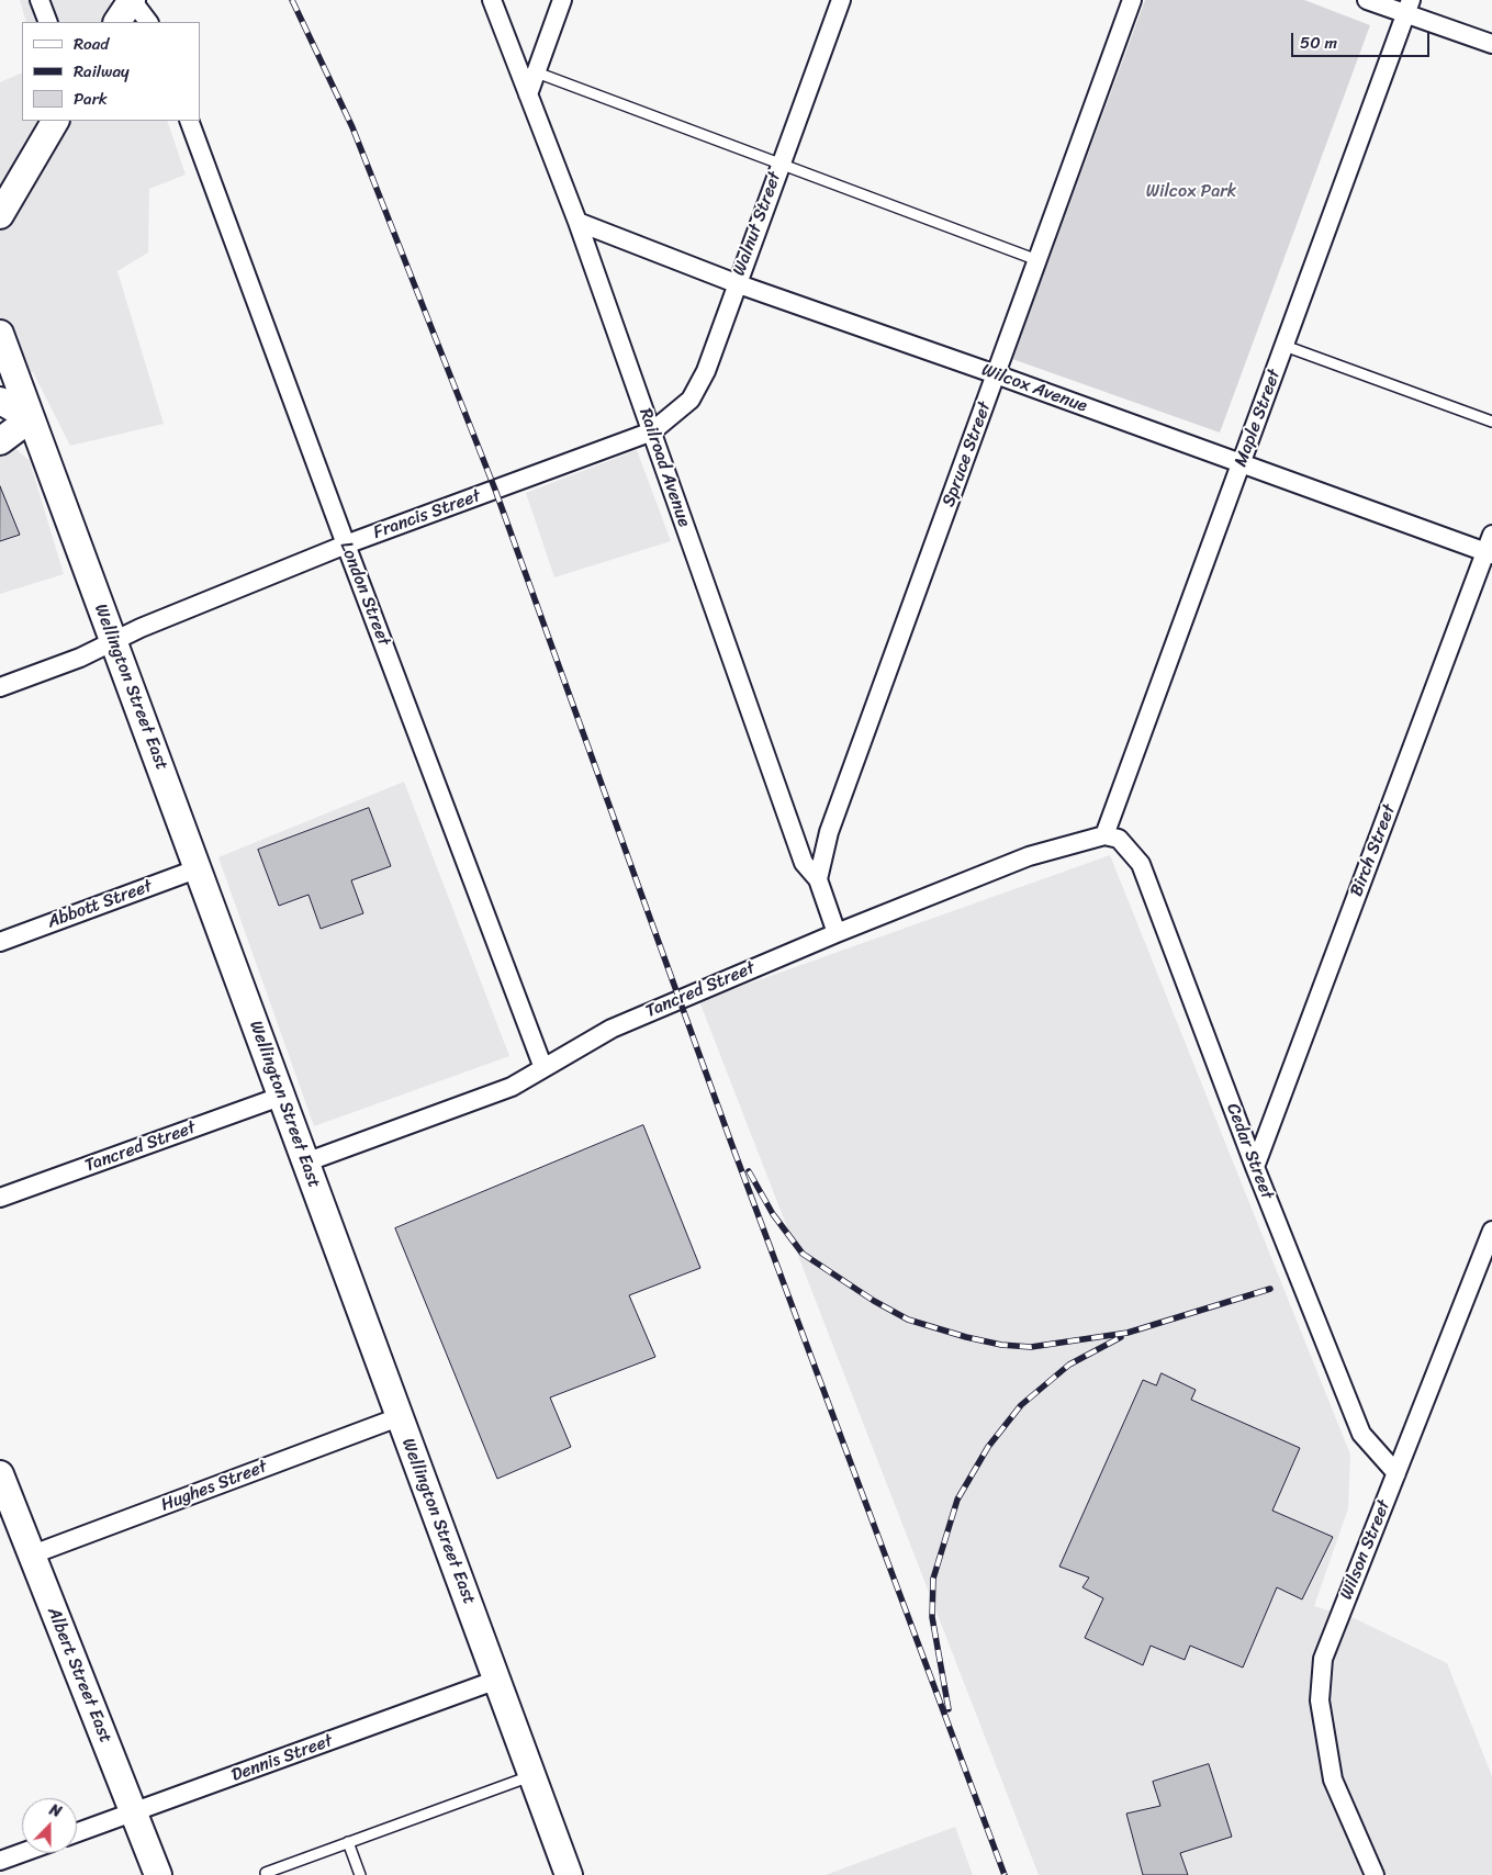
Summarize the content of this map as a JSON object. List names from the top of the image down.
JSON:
{
  "streets": {
    "main road": ["Wellington Street East", "Albert Street East"],
    "street": [
      "Walnut Street",
      "Wilcox Avenue",
      "Maple Street",
      "Spruce Street",
      "Railroad Avenue",
      "Francis Street",
      "London Street",
      "Birch Street",
      "Abbott Street",
      "Tancred Street",
      "Cedar Street",
      "Hughes Street",
      "Wilson Street",
      "Dennis Street"
    ]
  },
  "crossings": [
    ["Walnut Street", "Wilcox Avenue"],
    ["Walnut Street", "Railroad Avenue"],
    ["Walnut Street", "Francis Street"],
    ["Wilcox Avenue", "Maple Street"],
    ["Wilcox Avenue", "Spruce Street"],
    ["Wilcox Avenue", "Railroad Avenue"],
    ["Wilcox Avenue", "Birch Street"],
    ["Maple Street", "Tancred Street"],
    ["Maple Street", "Cedar Street"],
    ["Spruce Street", "Railroad Avenue"],
    ["Railroad Avenue", "Francis Street"],
    ["Railroad Avenue", "Tancred Street"],
    ["Francis Street", "London Street"],
    ["Francis Street", "Wellington Street East"],
    ["London Street", "Tancred Street"],
    ["Wellington Street East", "Abbott Street"],
    ["Wellington Street East", "Tancred Street"],
    ["Wellington Street East", "Hughes Street"],
    ["Wellington Street East", "Dennis Street"],
    ["Birch Street", "Cedar Street"],
    ["Tancred Street", "Cedar Street"],
    ["Cedar Street", "Wilson Street"],
    ["Hughes Street", "Albert Street East"],
    ["Albert Street East", "Dennis Street"]
  ],
  "parks": ["Wilcox Park"],
  "legend": ["Road", "Railway", "Park"],
  "scale_bar": "50 m",
  "north": "top"
}
